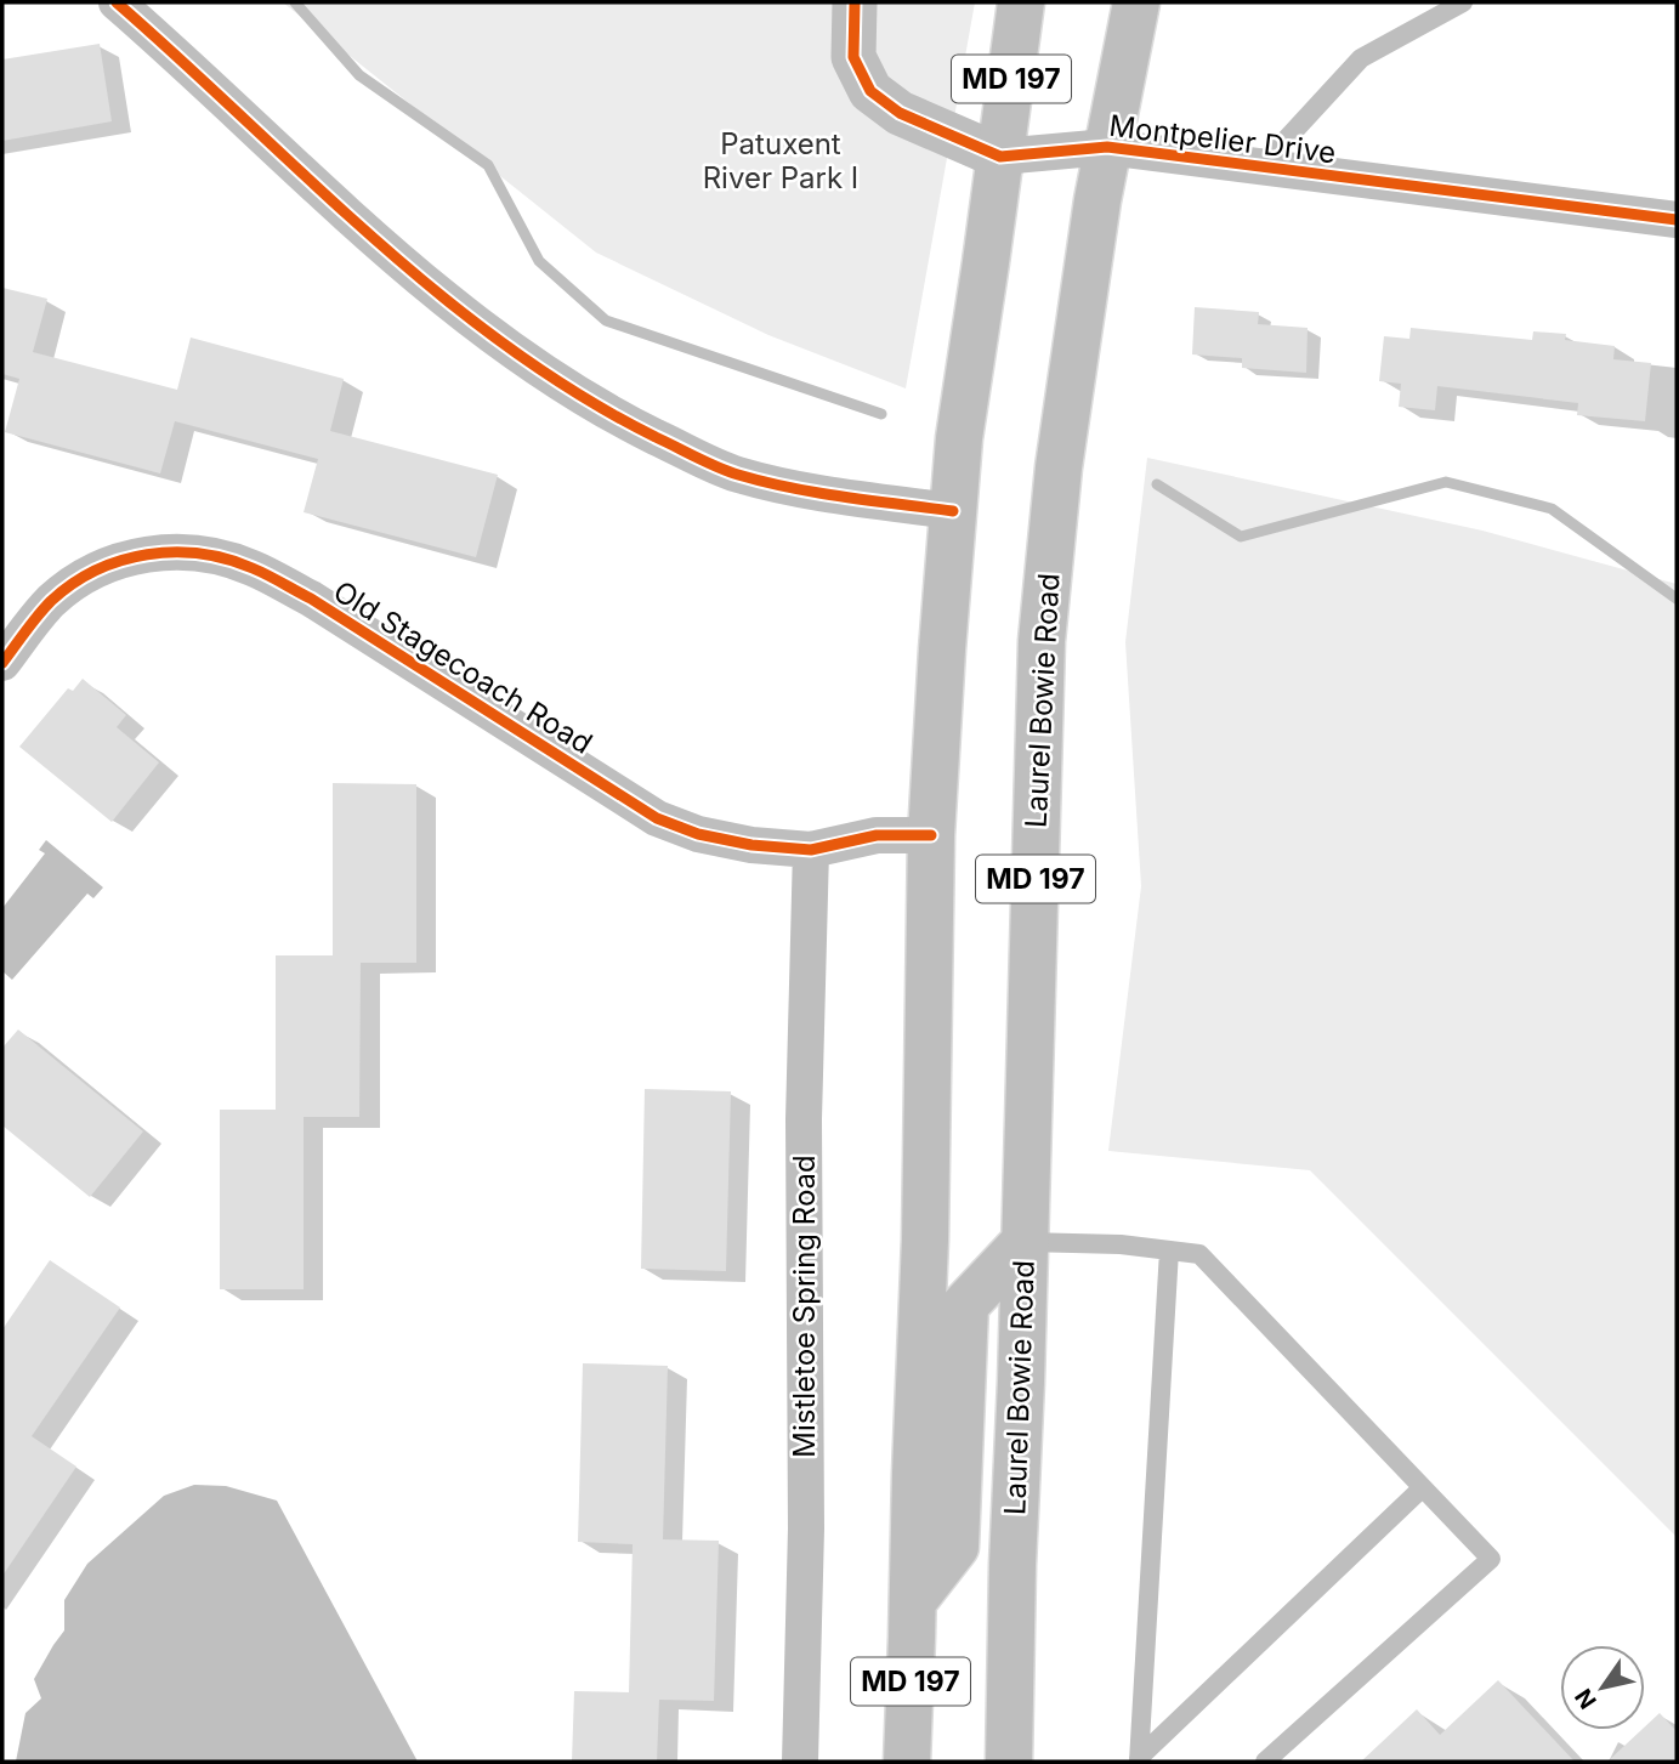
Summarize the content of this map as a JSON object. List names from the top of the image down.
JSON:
{
  "streets": {
    "main road": ["MD 197", "Laurel Bowie Road"],
    "street": ["Montpelier Drive", "Old Stagecoach Road", "Mistletoe Spring Road"]
  },
  "crossings": [
    ["MD 197", "Montpelier Drive"],
    ["MD 197", "Old Stagecoach Road"],
    ["Montpelier Drive", "Laurel Bowie Road"],
    ["Old Stagecoach Road", "Mistletoe Spring Road"]
  ],
  "parks": ["Patuxent River Park I"],
  "north": "bottom left"
}
